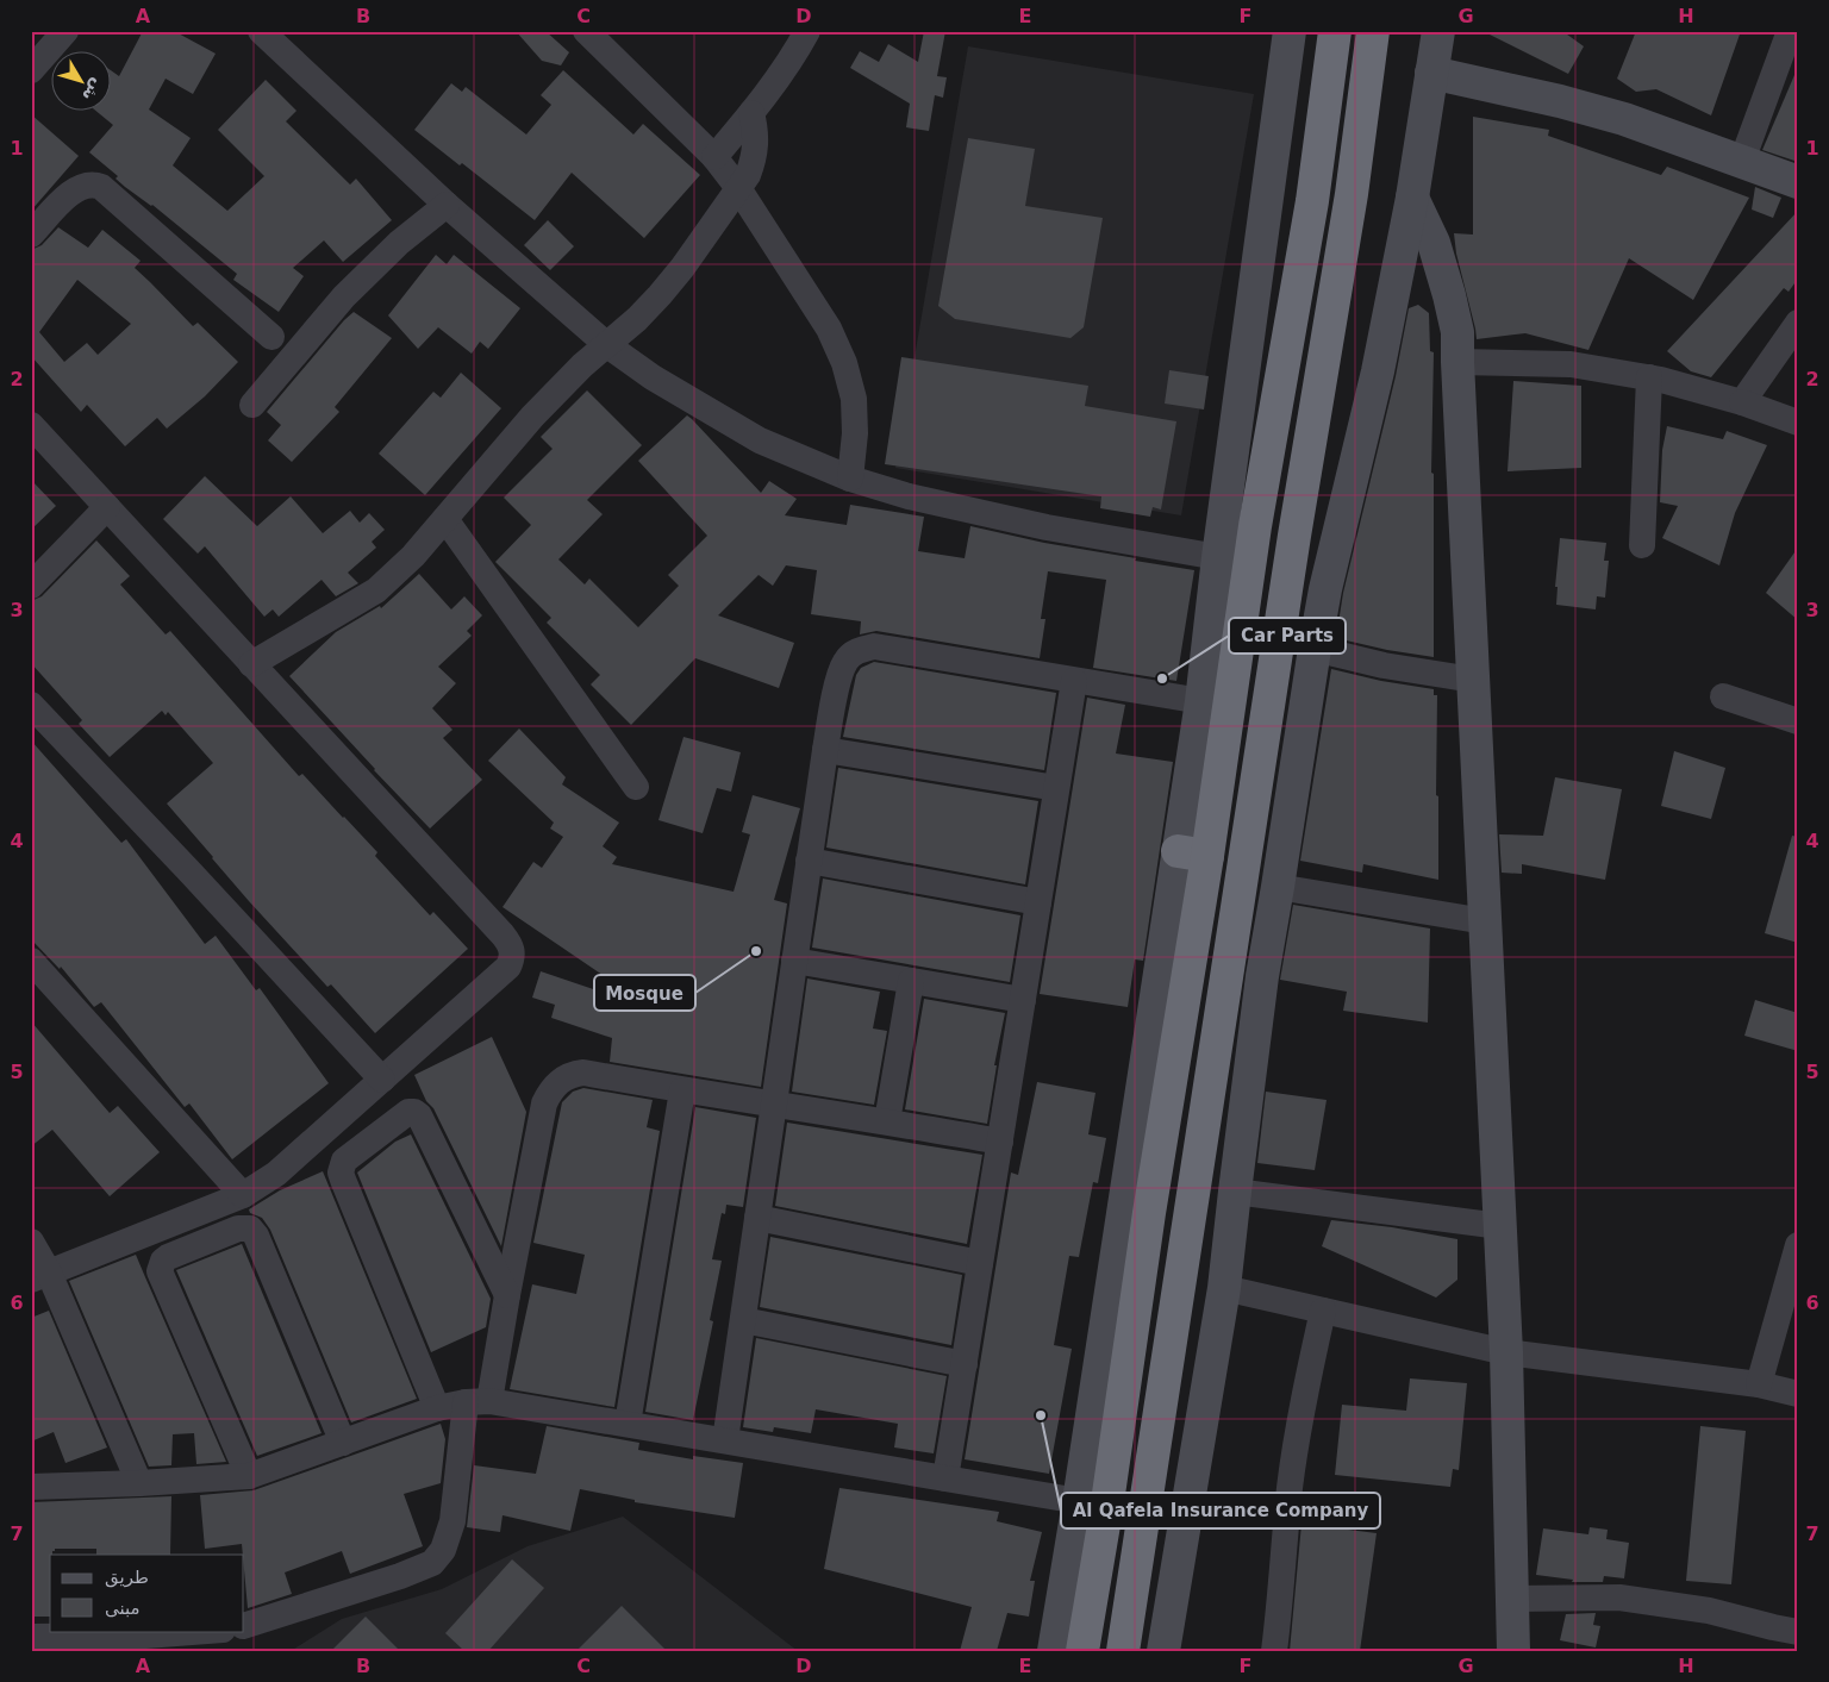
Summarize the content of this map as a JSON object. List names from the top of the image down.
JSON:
{
  "places": ["Car Parts", "Mosque", "Al Qafela Insurance Company"],
  "legend": ["طريق", "مبنى"],
  "north": "bottom right",
  "grid": {
    "columns": [
      "A",
      "B",
      "C",
      "D",
      "E",
      "F",
      "G",
      "H"
    ],
    "rows": [
      "1",
      "2",
      "3",
      "4",
      "5",
      "6",
      "7"
    ]
  }
}
